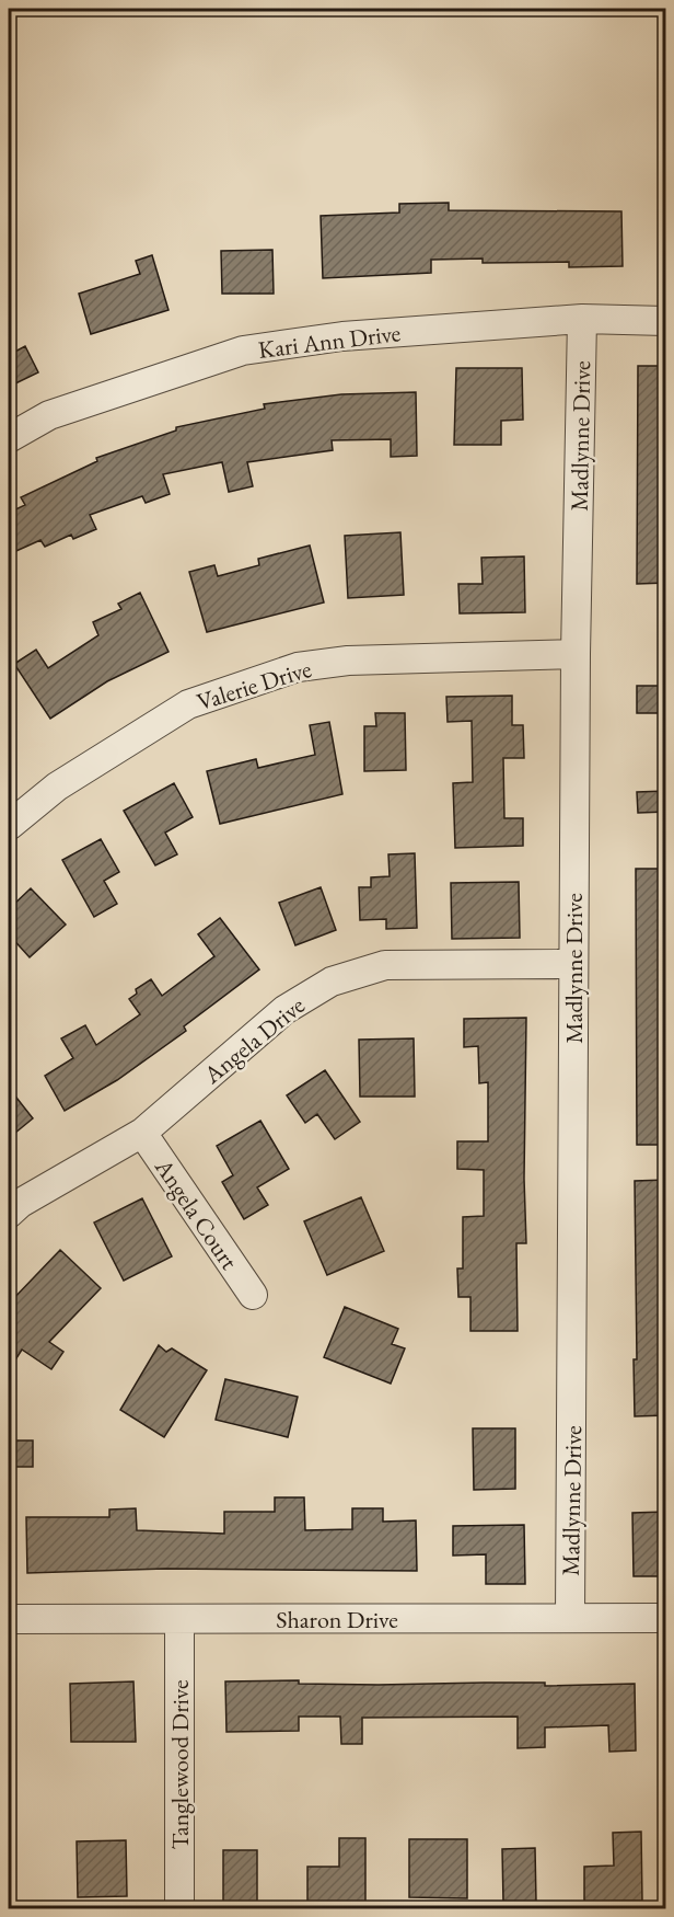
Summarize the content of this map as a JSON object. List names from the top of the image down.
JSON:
{
  "streets": {
    "street": [
      "Kari Ann Drive",
      "Madlynne Drive",
      "Valerie Drive",
      "Angela Drive",
      "Angela Court",
      "Sharon Drive",
      "Tanglewood Drive"
    ]
  },
  "crossings": [
    ["Kari Ann Drive", "Madlynne Drive"],
    ["Madlynne Drive", "Valerie Drive"],
    ["Madlynne Drive", "Angela Drive"],
    ["Madlynne Drive", "Sharon Drive"],
    ["Angela Drive", "Angela Court"],
    ["Sharon Drive", "Tanglewood Drive"]
  ]
}
